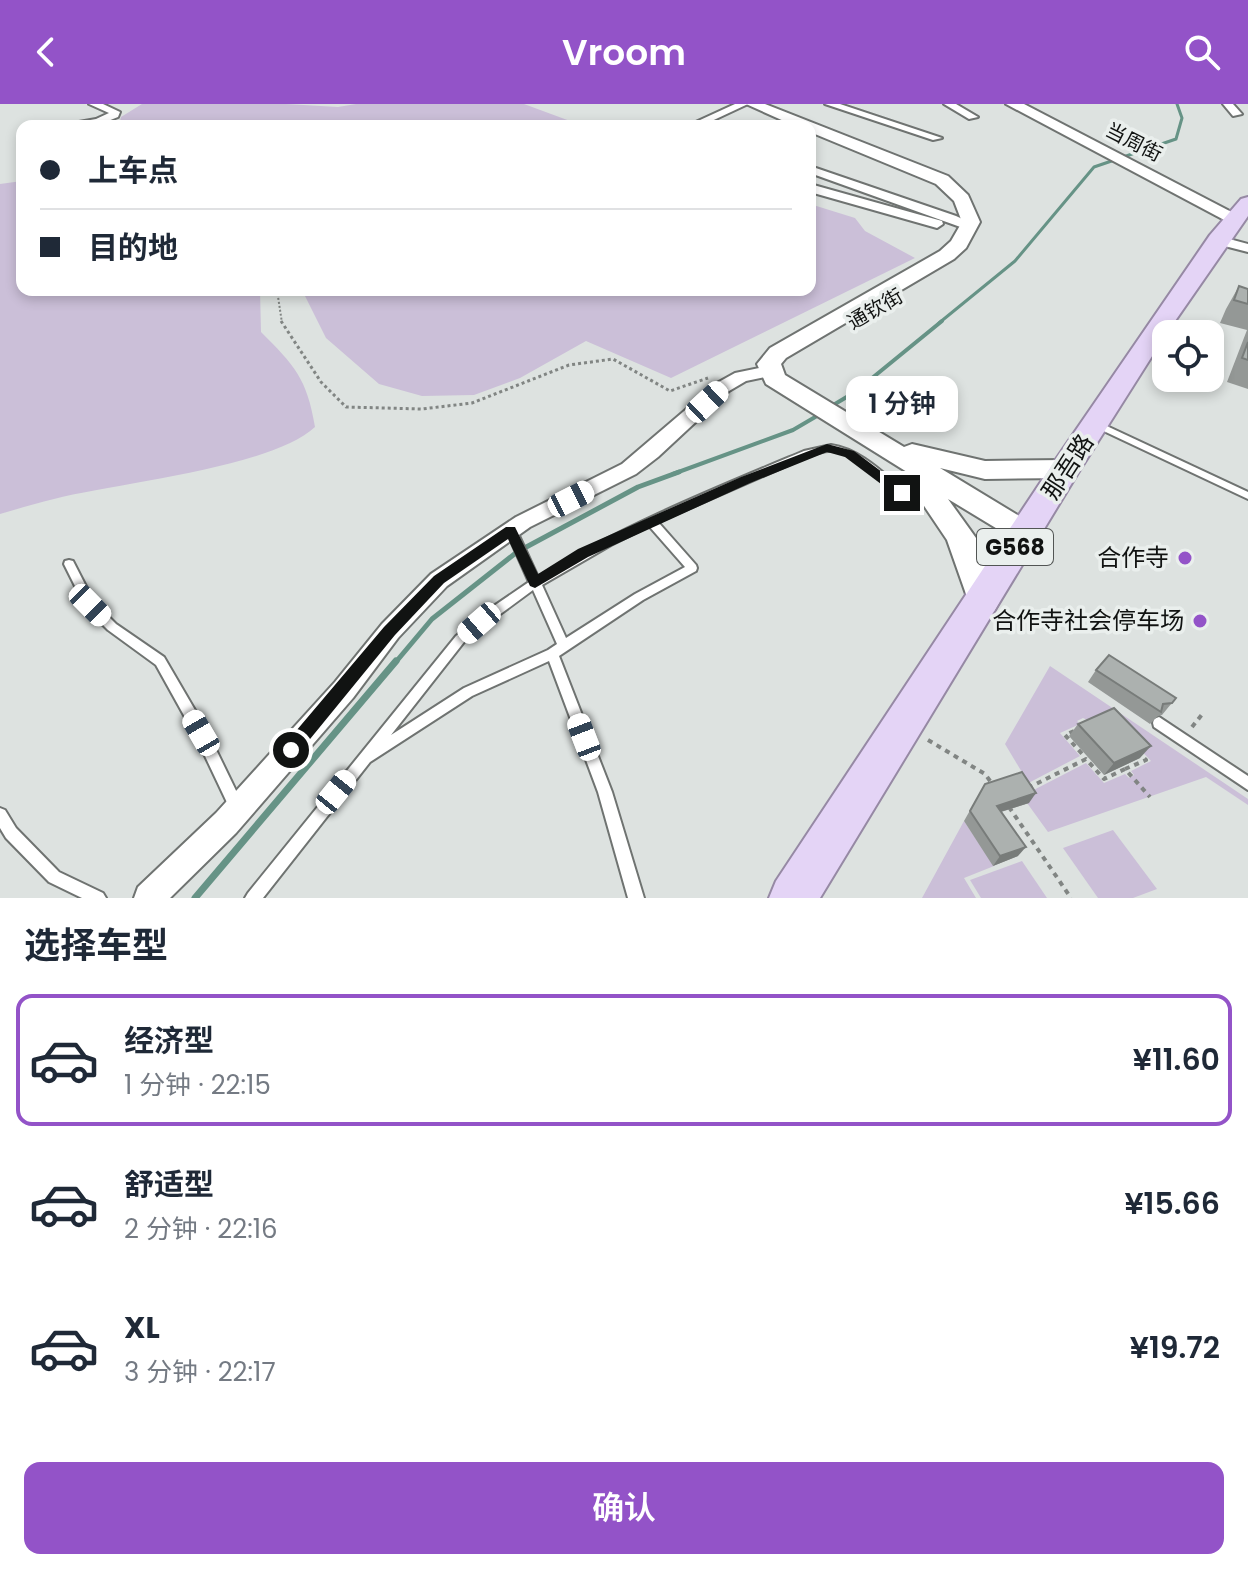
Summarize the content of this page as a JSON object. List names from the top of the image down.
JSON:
{
  "streets": {
    "highway": ["那吾路", "G568"],
    "main road": ["当周街", "通钦街"]
  },
  "crossings": [
    ["当周街", "那吾路"]
  ],
  "places": ["合作寺", "合作寺社会停车场"],
  "page": {
    "header": "Vroom",
    "banner": ["上车点", "目的地"],
    "bubble": "1 分钟",
    "heading": "选择车型",
    "list": [
      {
        "name": "经济型",
        "note": "1 分钟 · 22:15",
        "value": "¥11.60"
      },
      {
        "name": "舒适型",
        "note": "2 分钟 · 22:16",
        "value": "¥15.66"
      },
      {
        "name": "XL",
        "note": "3 分钟 · 22:17",
        "value": "¥19.72"
      }
    ],
    "buttons": "确认"
  }
}
